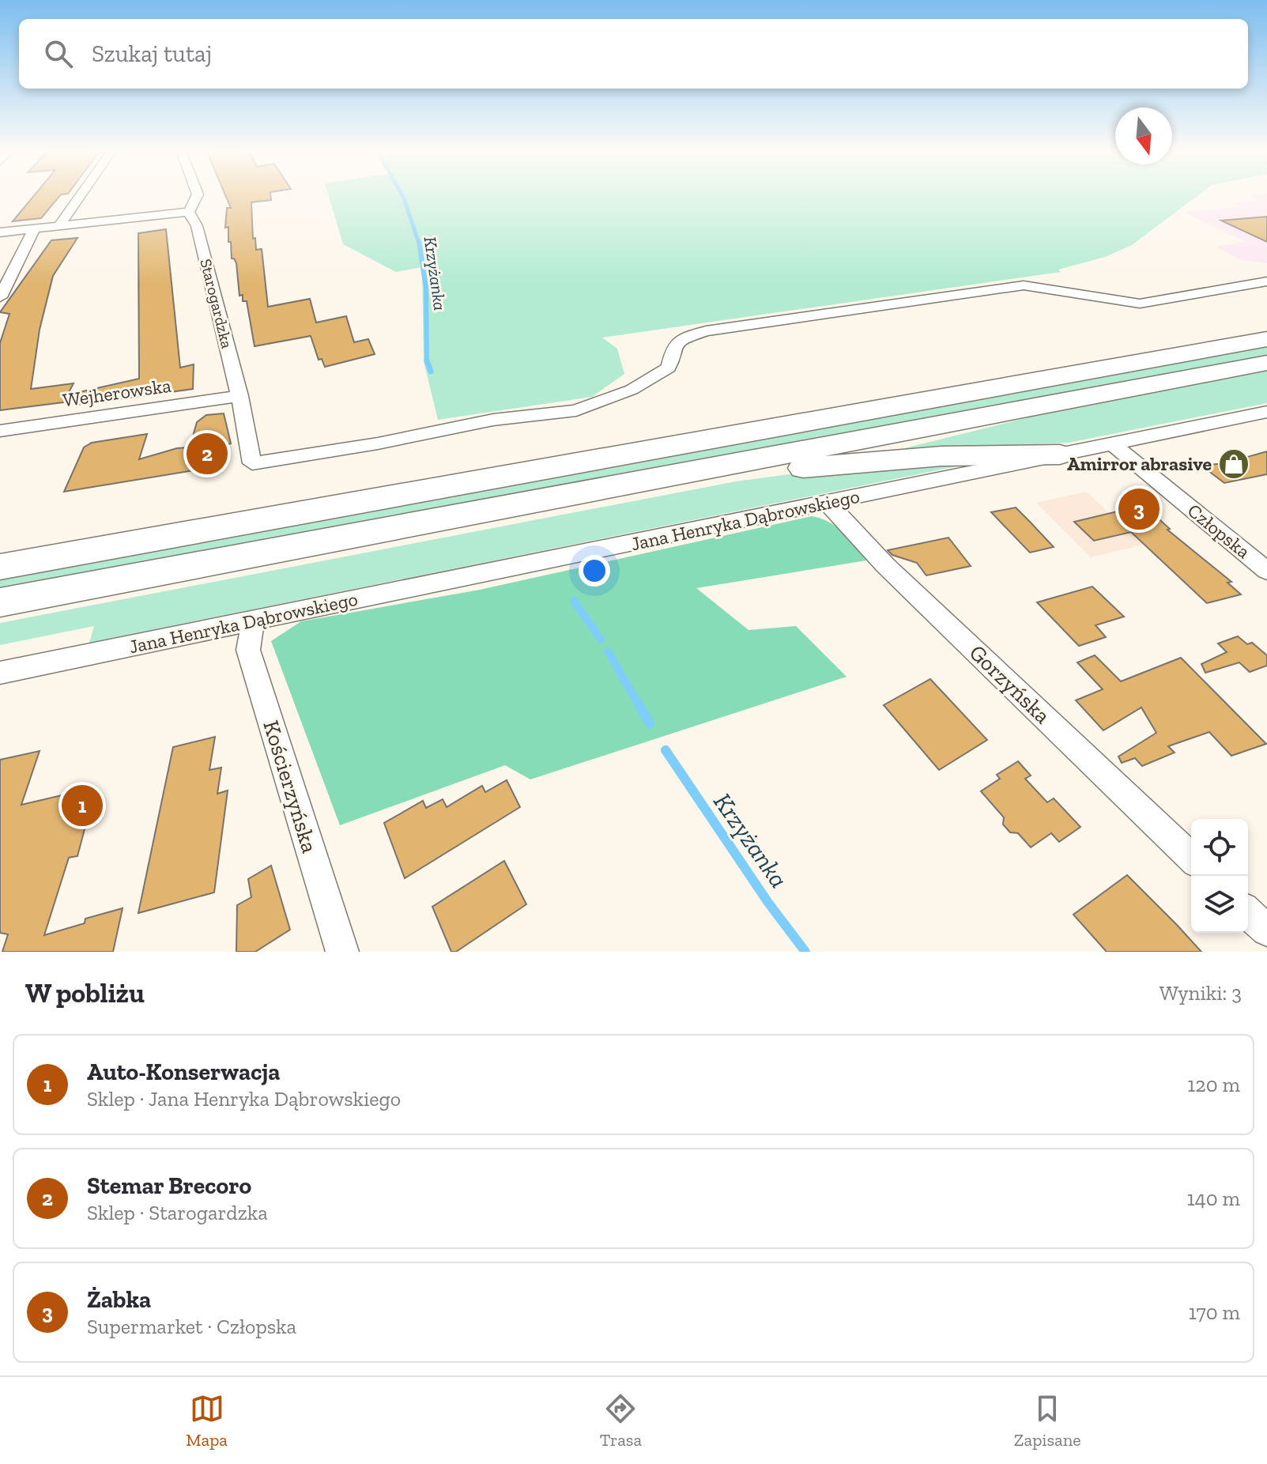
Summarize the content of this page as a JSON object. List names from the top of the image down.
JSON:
{
  "streets": {
    "street": [
      "Starogardzka",
      "Wejherowska",
      "Jana Henryka Dąbrowskiego",
      "Człopska",
      "Gorzyńska",
      "Kościerzyńska"
    ]
  },
  "crossings": [
    ["Starogardzka", "Wejherowska"],
    ["Jana Henryka Dąbrowskiego", "Człopska"],
    ["Jana Henryka Dąbrowskiego", "Gorzyńska"],
    ["Jana Henryka Dąbrowskiego", "Kościerzyńska"]
  ],
  "water": ["Krzyżanka"],
  "places": {
    "shop": ["Amirror abrasive"]
  },
  "north": "bottom",
  "page": {
    "search": "Szukaj tutaj",
    "pins": ["2", "3", "1"],
    "heading": ["W pobliżu", "Wyniki: 3"],
    "list": [
      {
        "mark": "1",
        "name": "Auto-Konserwacja",
        "note": "Sklep · Jana Henryka Dąbrowskiego",
        "value": "120 m"
      },
      {
        "mark": "2",
        "name": "Stemar Brecoro",
        "note": "Sklep · Starogardzka",
        "value": "140 m"
      },
      {
        "mark": "3",
        "name": "Żabka",
        "note": "Supermarket · Człopska",
        "value": "170 m"
      }
    ],
    "nav": ["Mapa", "Trasa", "Zapisane"]
  }
}
